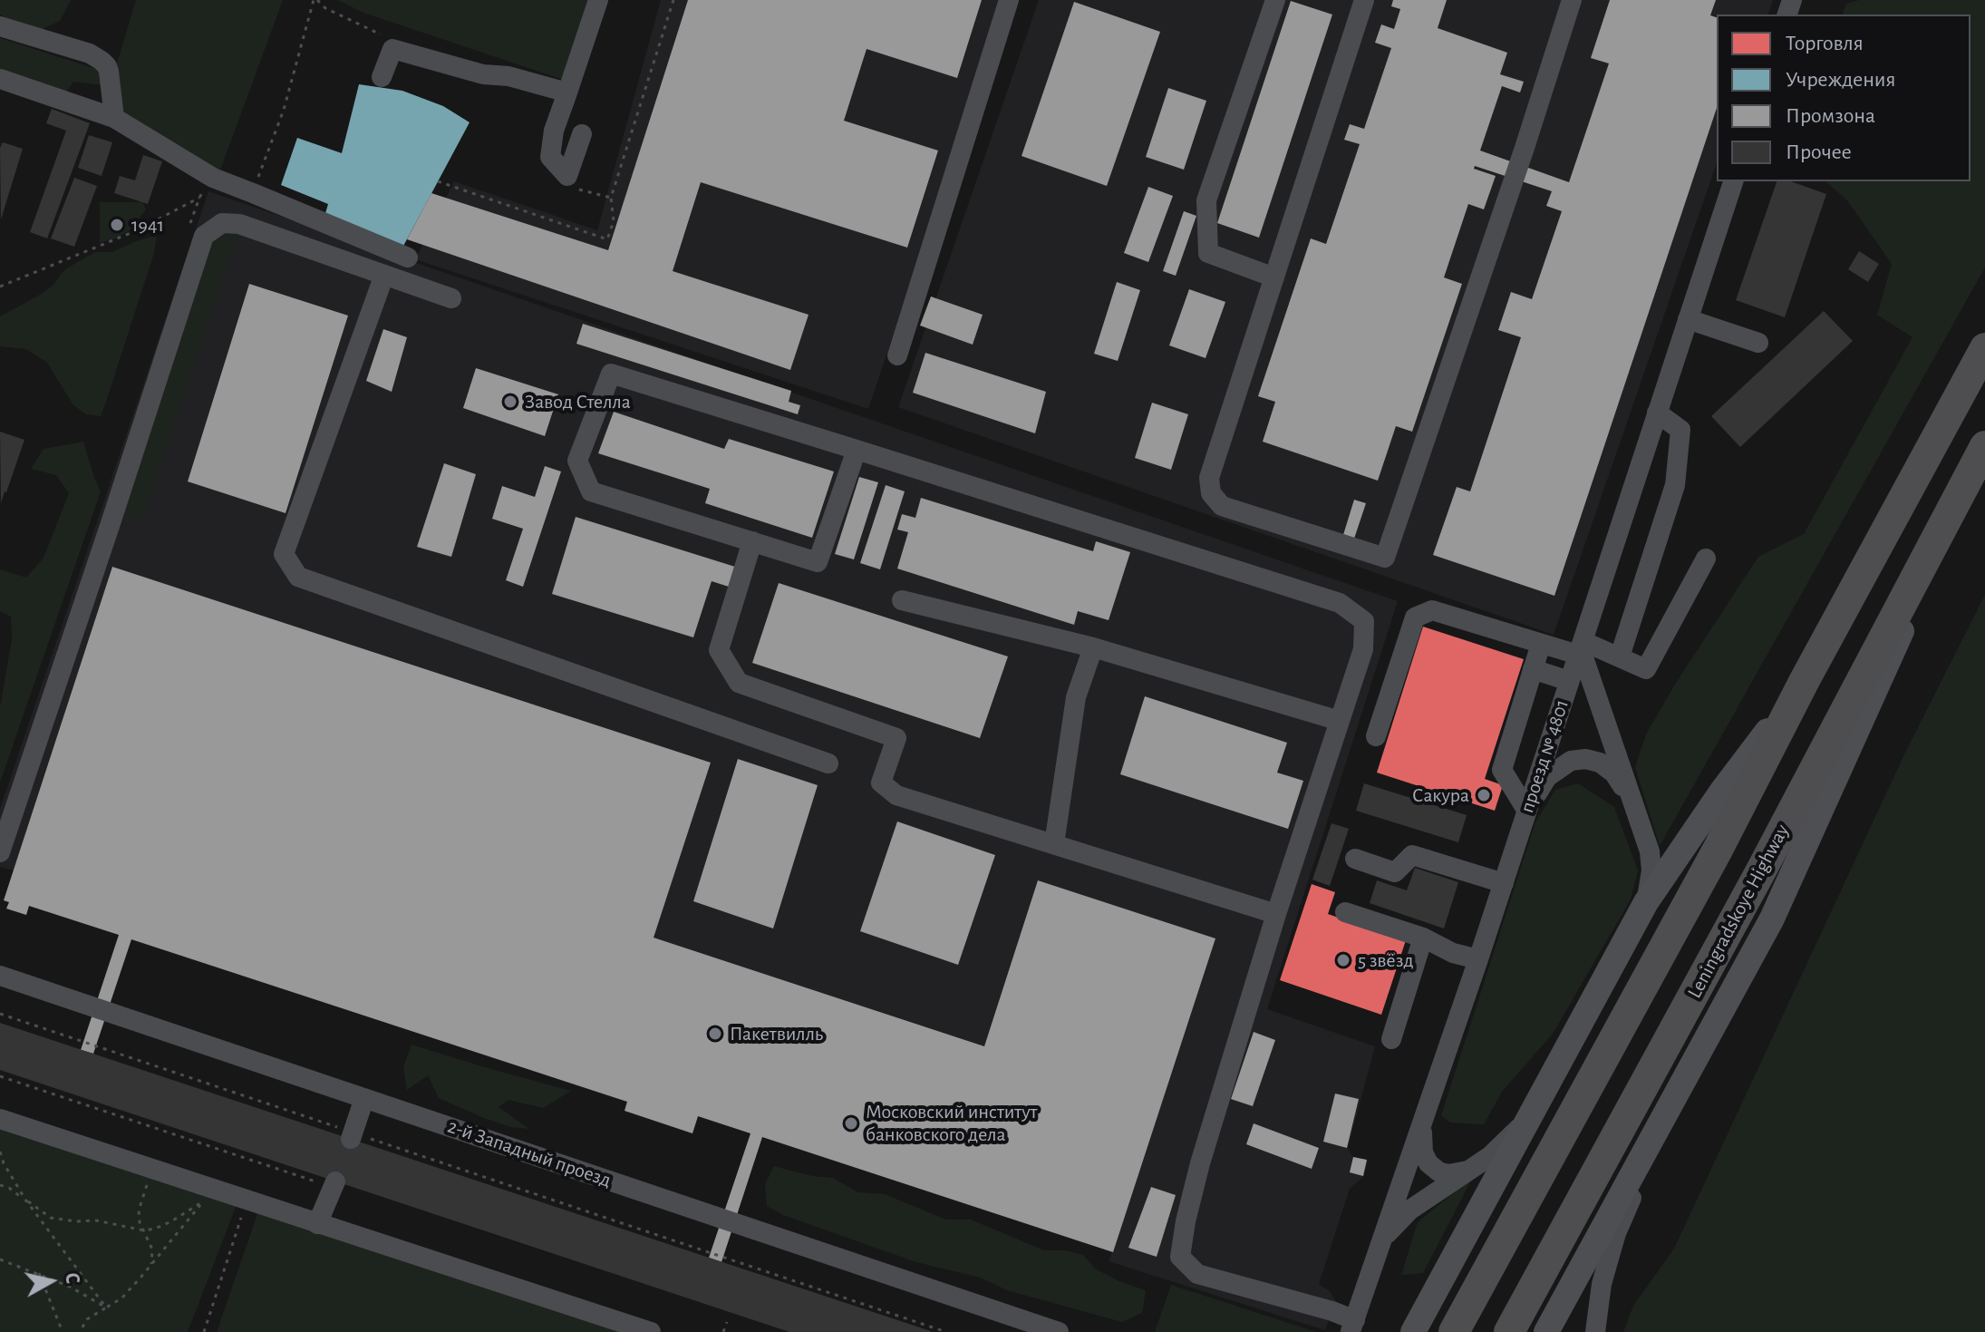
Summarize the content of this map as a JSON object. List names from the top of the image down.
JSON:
{
  "streets": {
    "highway": ["Leningradskoye Highway"],
    "street": ["проезд № 4801", "2-й Западный проезд"]
  },
  "places": [
    "1941",
    "Завод Стелла",
    "Сакура",
    "5 звёзд",
    "Пакетвилль",
    "Московский институт банковского дела"
  ],
  "legend": [
    "Торговля",
    "Учреждения",
    "Промзона",
    "Прочее"
  ],
  "north": "right"
}
